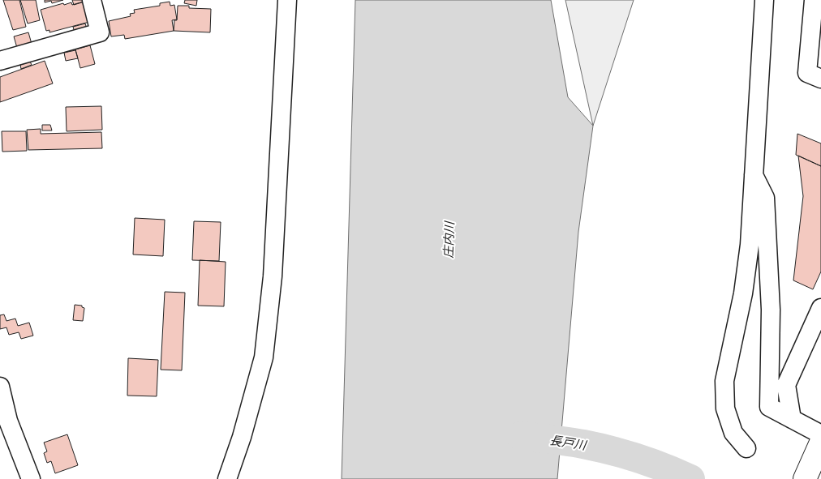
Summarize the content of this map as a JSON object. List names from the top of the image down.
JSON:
{
  "water": ["庄内川", "長戸川"]
}
